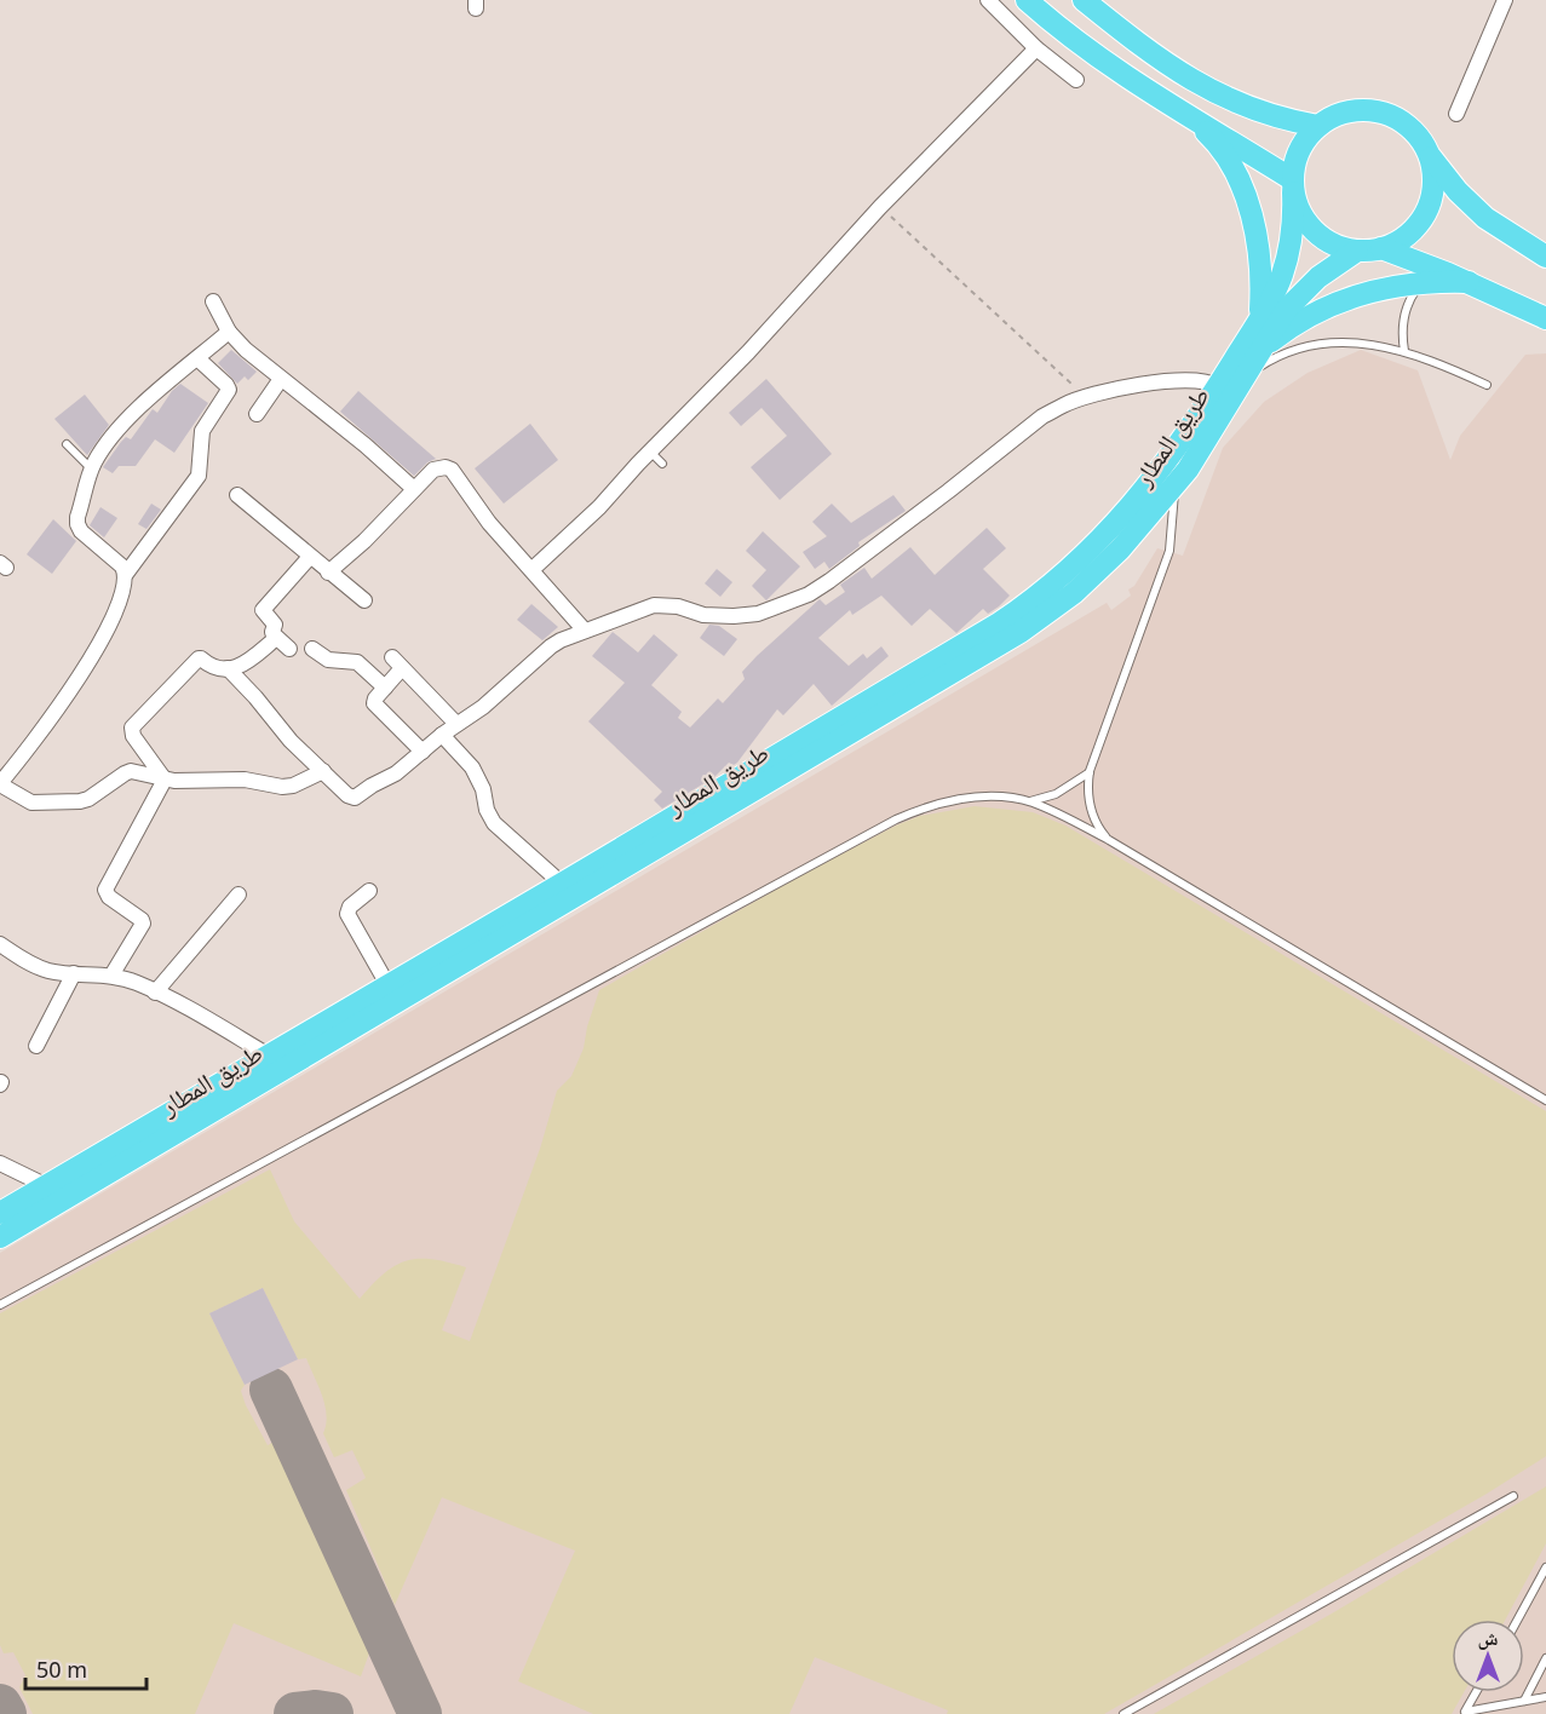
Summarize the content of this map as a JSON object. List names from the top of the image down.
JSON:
{
  "streets": {
    "main road": ["طريق المطار"]
  },
  "scale_bar": "50 m",
  "north": "top"
}
